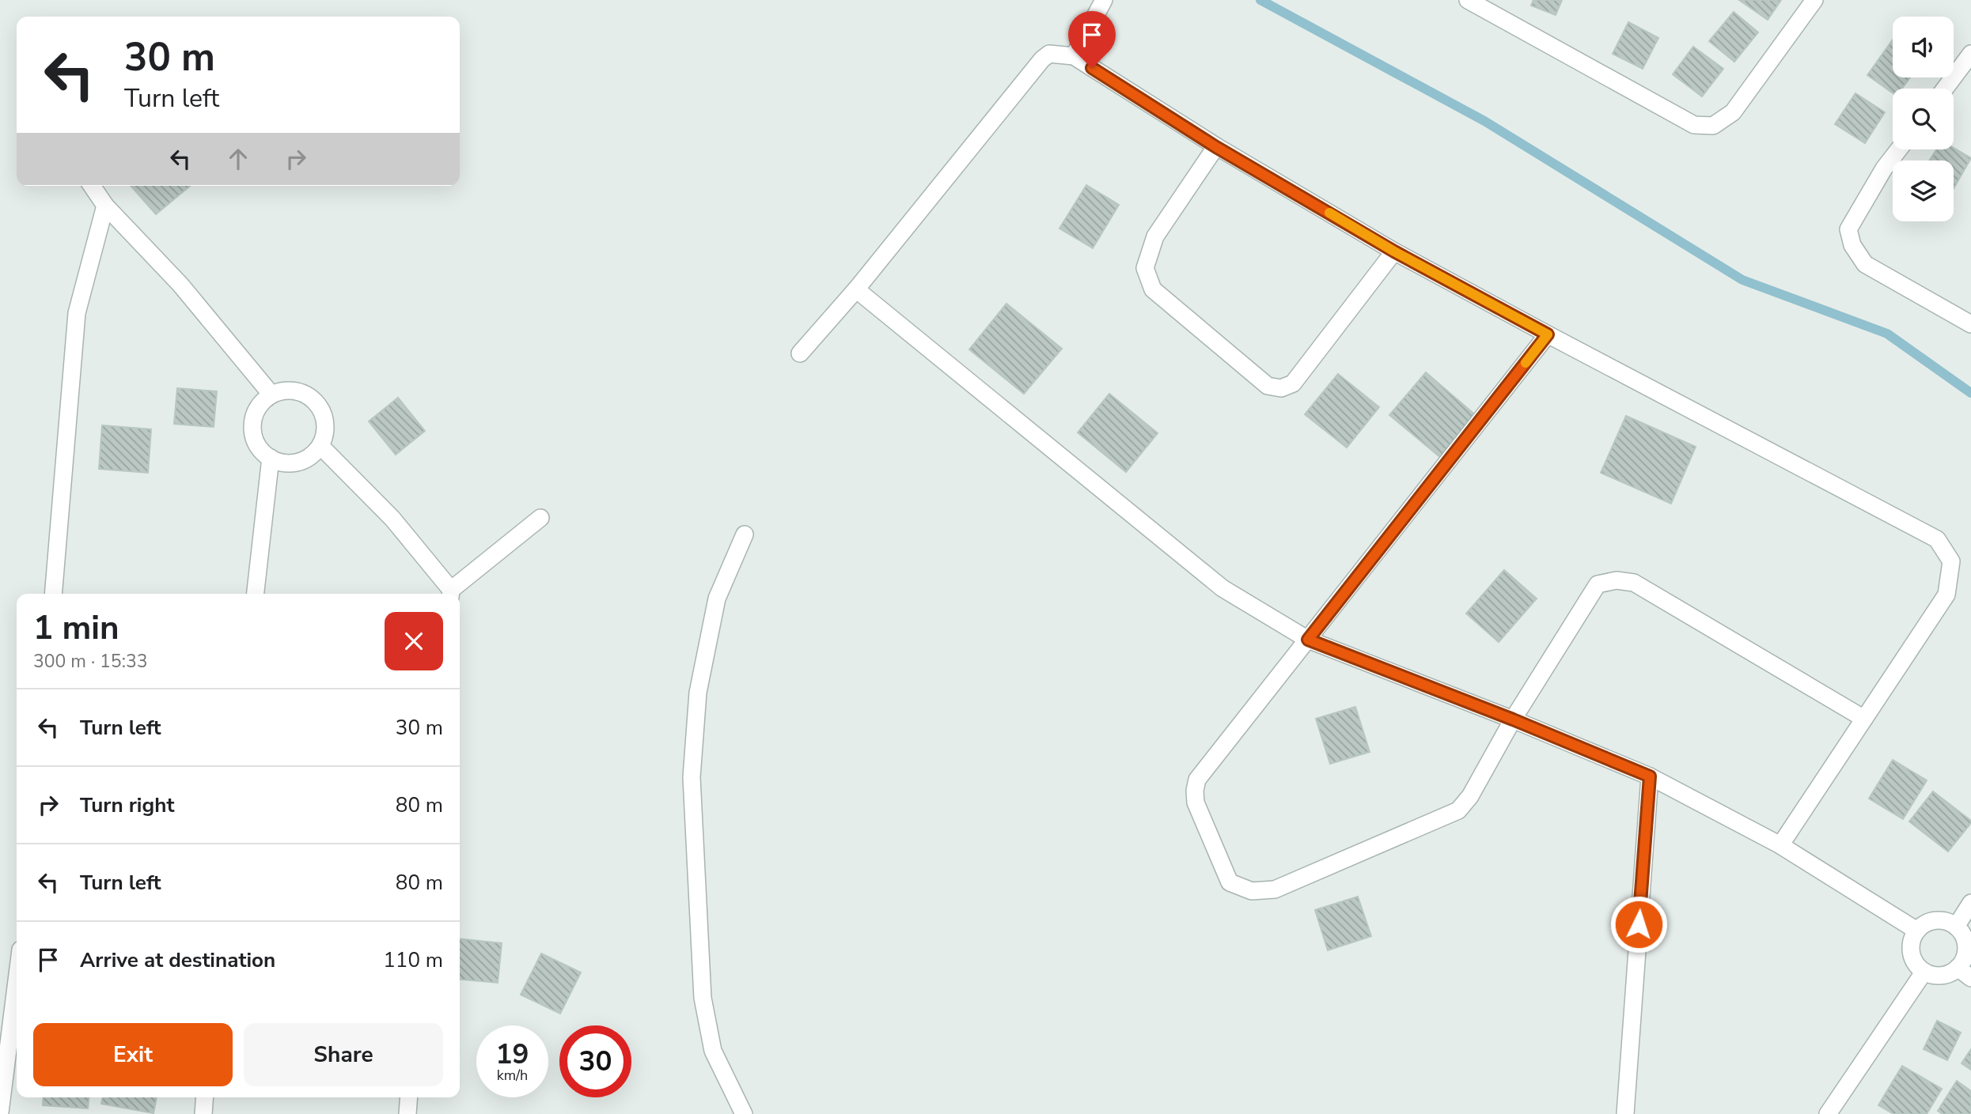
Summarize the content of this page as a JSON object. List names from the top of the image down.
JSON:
{
  "page": {
    "turn": ["30 m", "Turn left"],
    "heading": ["1 min", "300 m · 15:33"],
    "list": [
      {
        "name": "Turn left",
        "value": "30 m"
      },
      {
        "name": "Turn right",
        "value": "80 m"
      },
      {
        "name": "Turn left",
        "value": "80 m"
      },
      {
        "name": "Arrive at destination",
        "value": "110 m"
      }
    ],
    "buttons": ["Exit", "Share"],
    "speed": "19 km/h",
    "limit": "30"
  }
}
